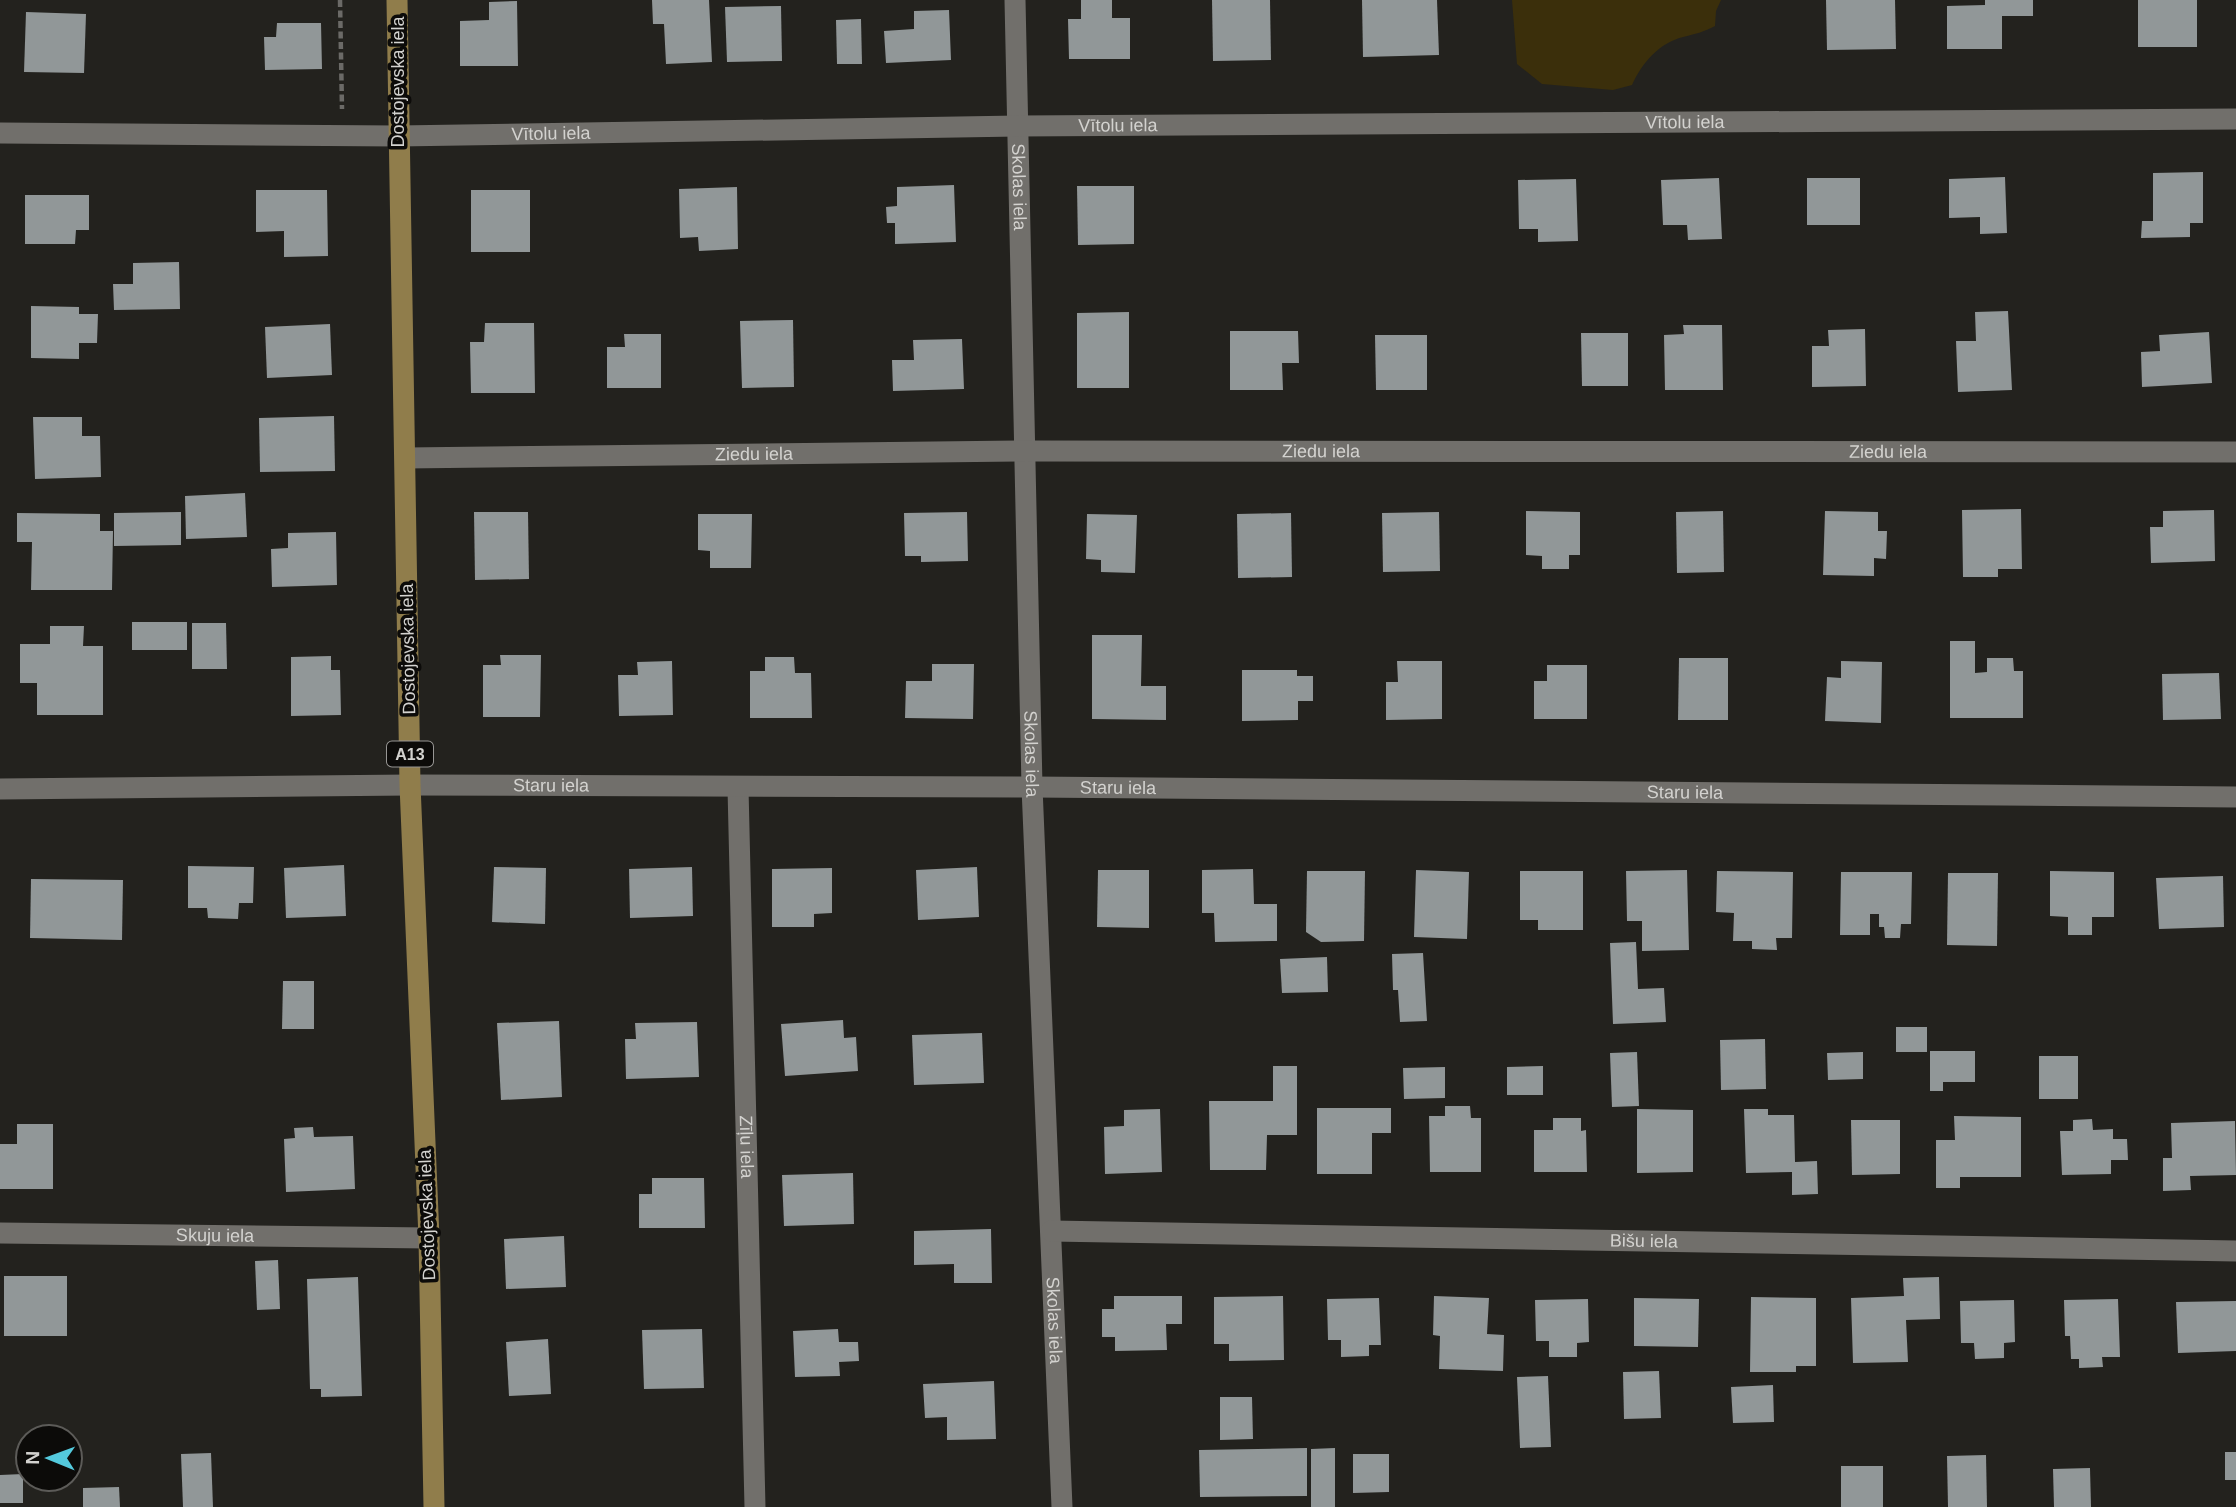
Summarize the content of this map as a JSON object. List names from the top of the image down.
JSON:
{
  "streets": {
    "main road": ["Dostojevska iela", "A13"],
    "street": [
      "Vītolu iela",
      "Skolas iela",
      "Ziedu iela",
      "Staru iela",
      "Zīļu iela",
      "Skuju iela",
      "Bišu iela"
    ]
  },
  "crossings": [
    ["Dostojevska iela", "Vītolu iela"],
    ["Dostojevska iela", "Ziedu iela"],
    ["Dostojevska iela", "Staru iela"],
    ["Dostojevska iela", "Skuju iela"],
    ["Vītolu iela", "Skolas iela"],
    ["Skolas iela", "Ziedu iela"],
    ["Skolas iela", "Staru iela"],
    ["Skolas iela", "Bišu iela"],
    ["Staru iela", "Zīļu iela"]
  ],
  "north": "left"
}
